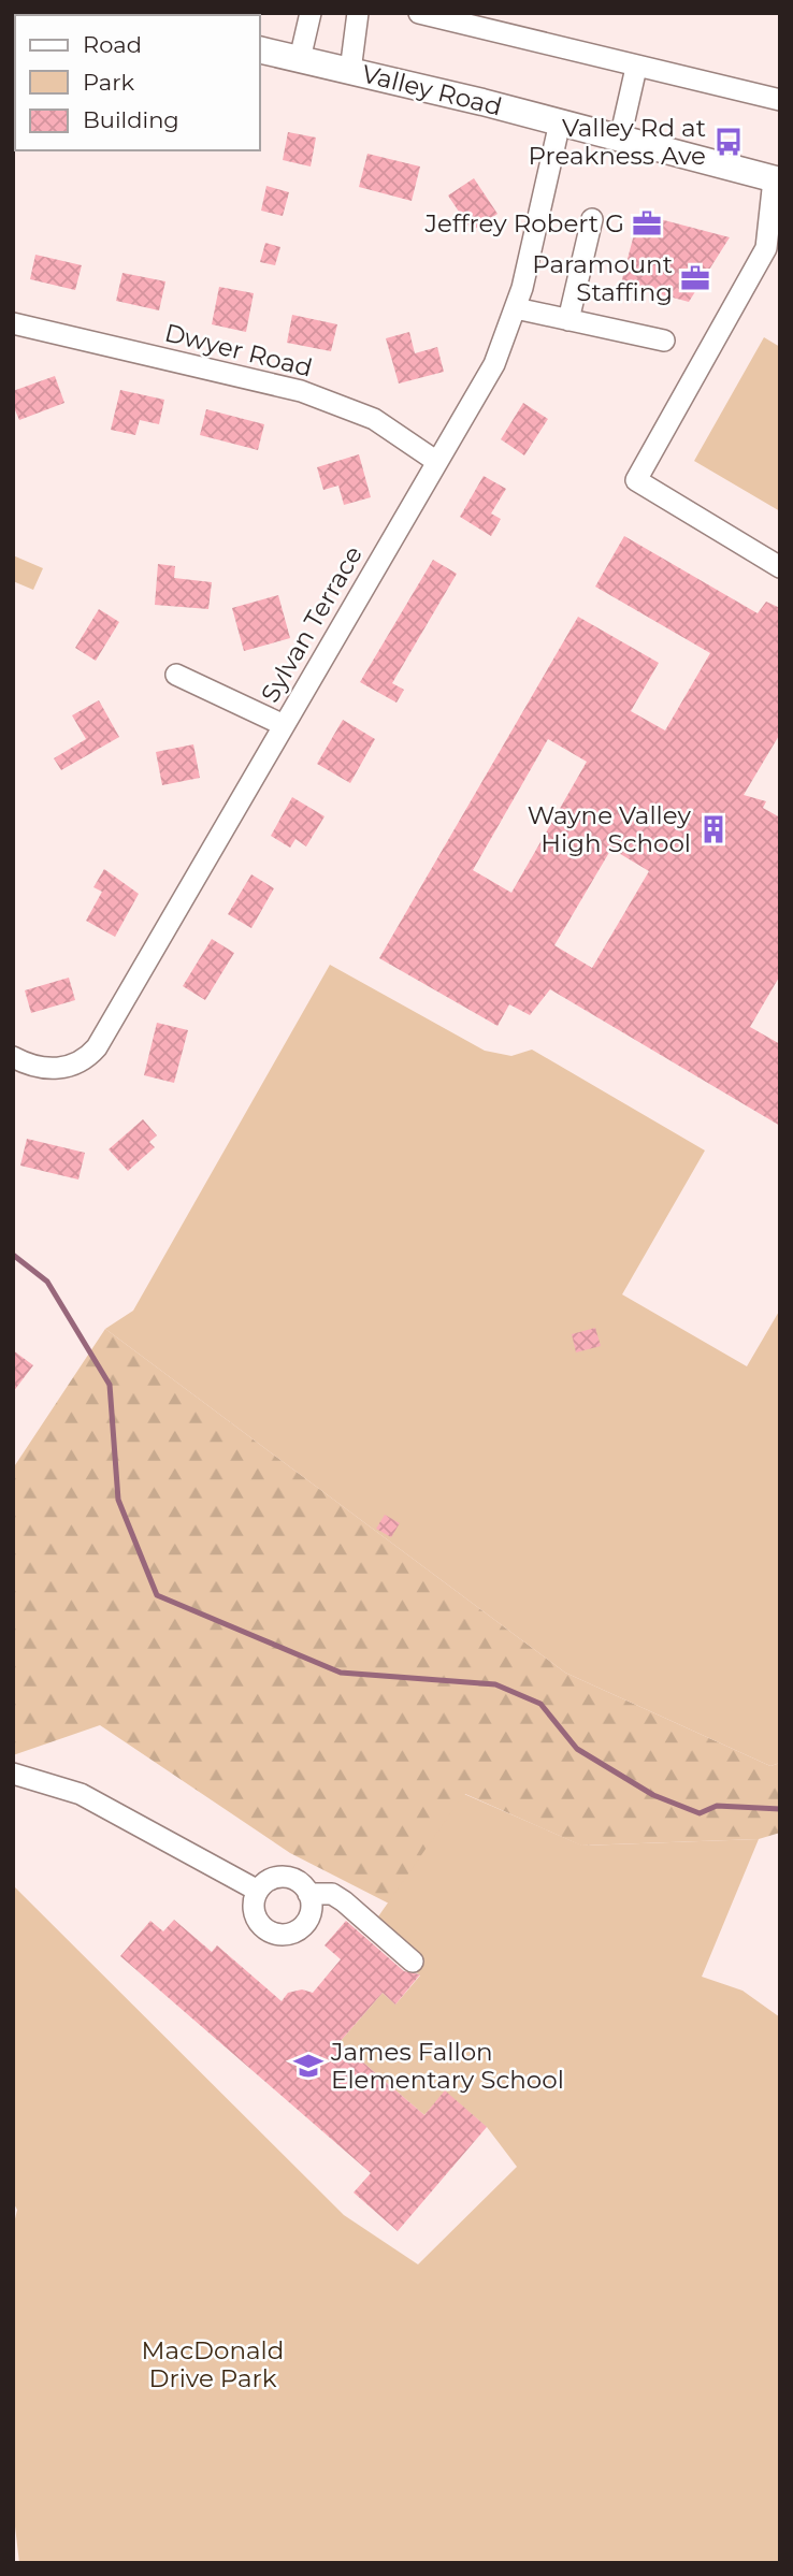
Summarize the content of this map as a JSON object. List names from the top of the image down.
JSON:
{
  "streets": {
    "main road": ["Valley Road"],
    "street": ["Dwyer Road", "Sylvan Terrace"]
  },
  "crossings": [
    ["Valley Road", "Sylvan Terrace"],
    ["Dwyer Road", "Sylvan Terrace"]
  ],
  "parks": ["MacDonald Drive Park"],
  "places": {
    "bus stop": ["Valley Rd at Preakness Ave"],
    "office": ["Jeffrey Robert G", "Paramount Staffing"],
    "building": ["Wayne Valley High School"],
    "school or university": ["James Fallon Elementary School"]
  },
  "legend": ["Road", "Park", "Building"]
}
